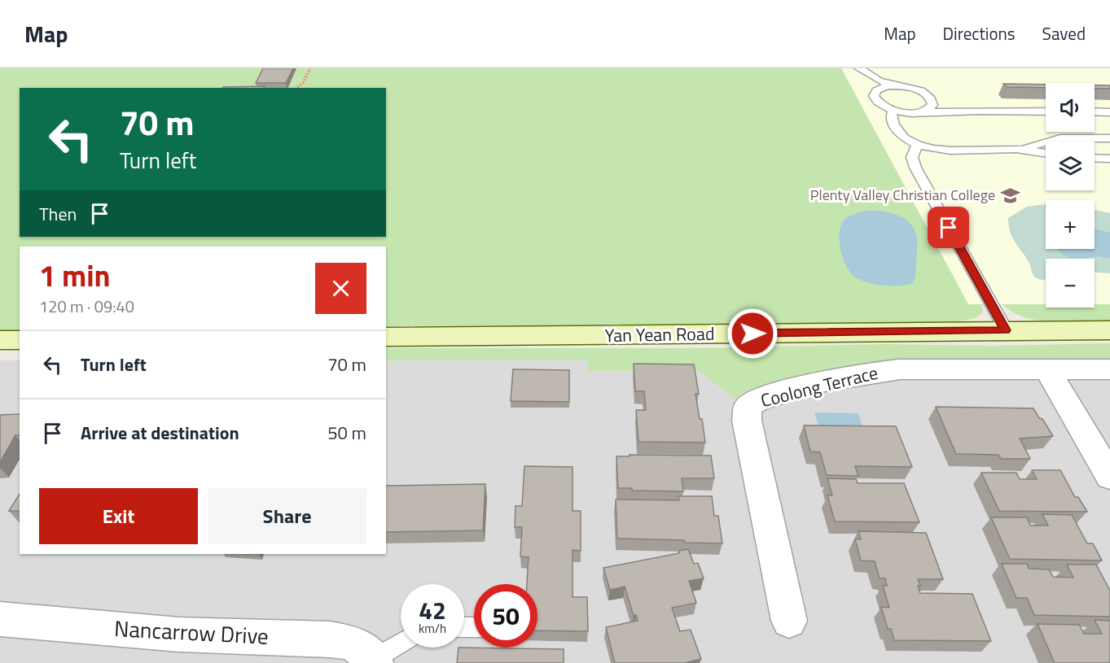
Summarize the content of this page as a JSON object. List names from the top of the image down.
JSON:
{
  "streets": {
    "main road": ["Yan Yean Road"],
    "street": ["Coolong Terrace", "Nancarrow Drive"]
  },
  "places": {
    "school or university": ["Plenty Valley Christian College"]
  },
  "page": {
    "header": "Map",
    "nav": ["Map", "Directions", "Saved"],
    "map_buttons": ["+", "−"],
    "turn": ["70 m", "Turn left"],
    "then": "Then",
    "heading": ["1 min", "120 m · 09:40"],
    "list": [
      {
        "name": "Turn left",
        "value": "70 m"
      },
      {
        "name": "Arrive at destination",
        "value": "50 m"
      }
    ],
    "buttons": ["Exit", "Share"],
    "speed": "42 km/h",
    "limit": "50"
  }
}
